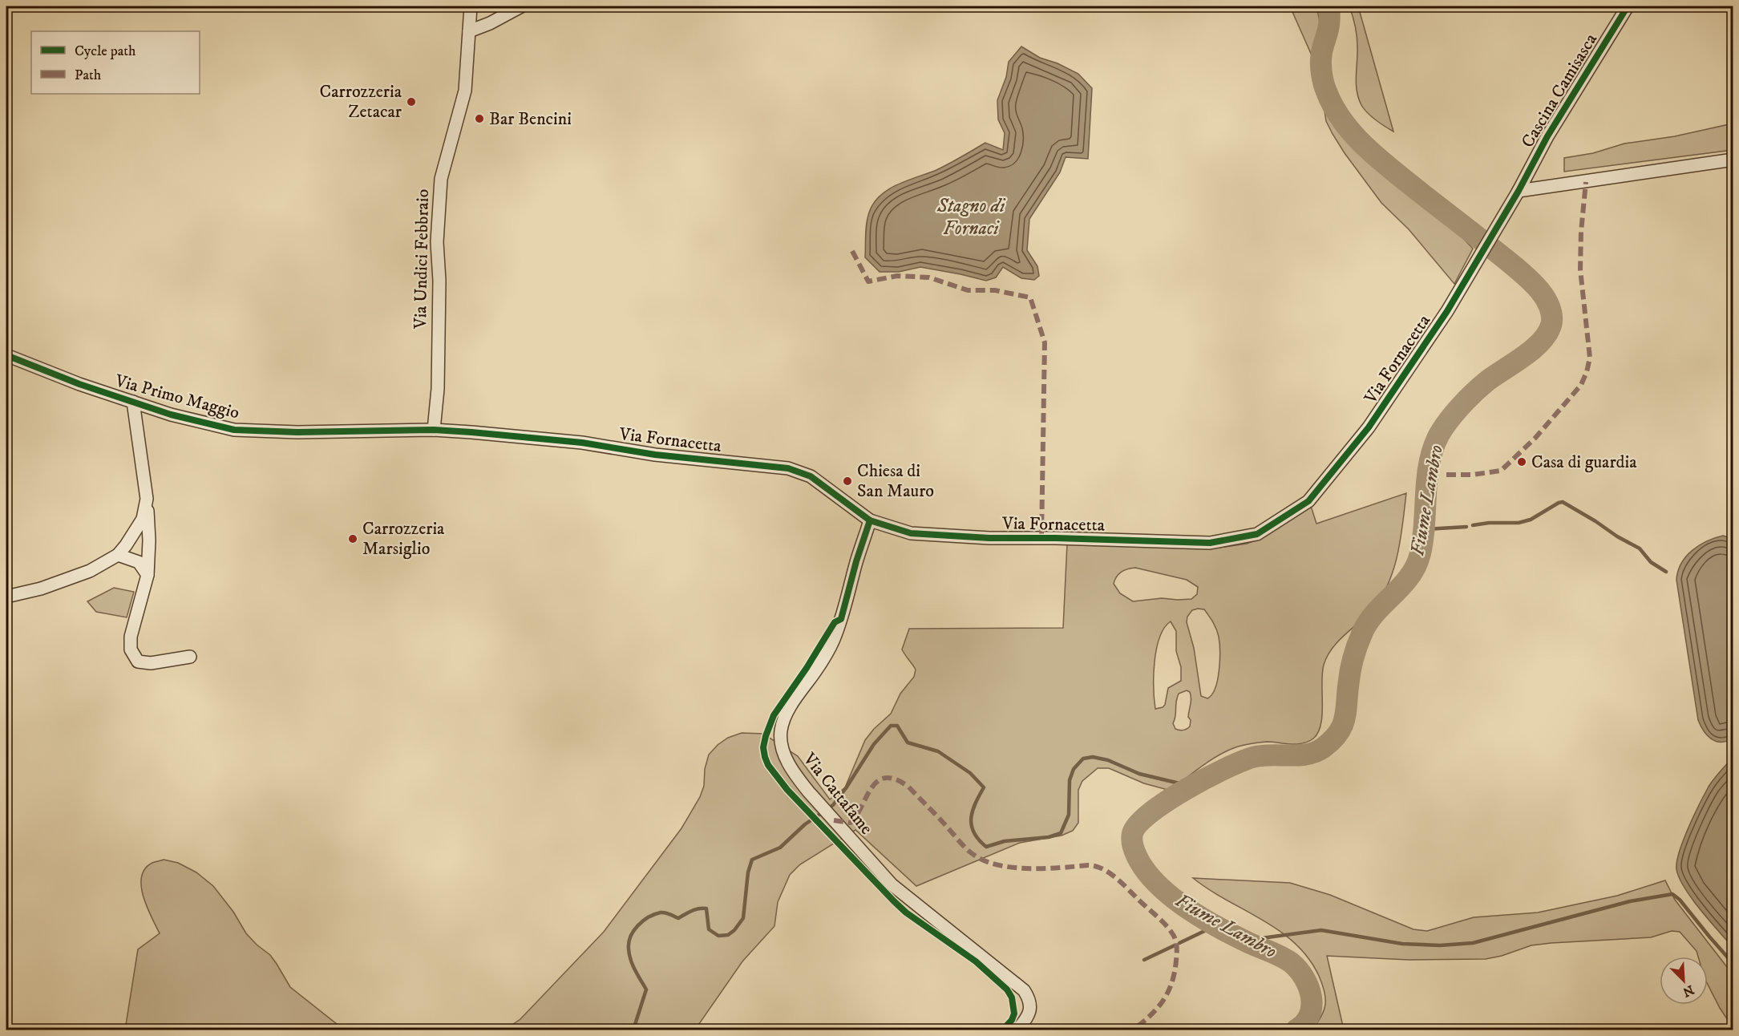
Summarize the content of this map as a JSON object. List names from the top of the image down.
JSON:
{
  "streets": {
    "street": [
      "Cascina Camisasca",
      "Via Undici Febbraio",
      "Via Fornacetta",
      "Via Primo Maggio",
      "Via Cattafame"
    ]
  },
  "crossings": [
    ["Cascina Camisasca", "Via Fornacetta"],
    ["Via Undici Febbraio", "Via Fornacetta"],
    ["Via Undici Febbraio", "Via Primo Maggio"],
    ["Via Fornacetta", "Via Primo Maggio"],
    ["Via Fornacetta", "Via Cattafame"]
  ],
  "water": ["Stagno di Fornaci", "Fiume Lambro"],
  "places": [
    "Carrozzeria Zetacar",
    "Bar Bencini",
    "Casa di guardia",
    "Chiesa di San Mauro",
    "Carrozzeria Marsiglio"
  ],
  "legend": ["Cycle path", "Path"],
  "north": "bottom right"
}
